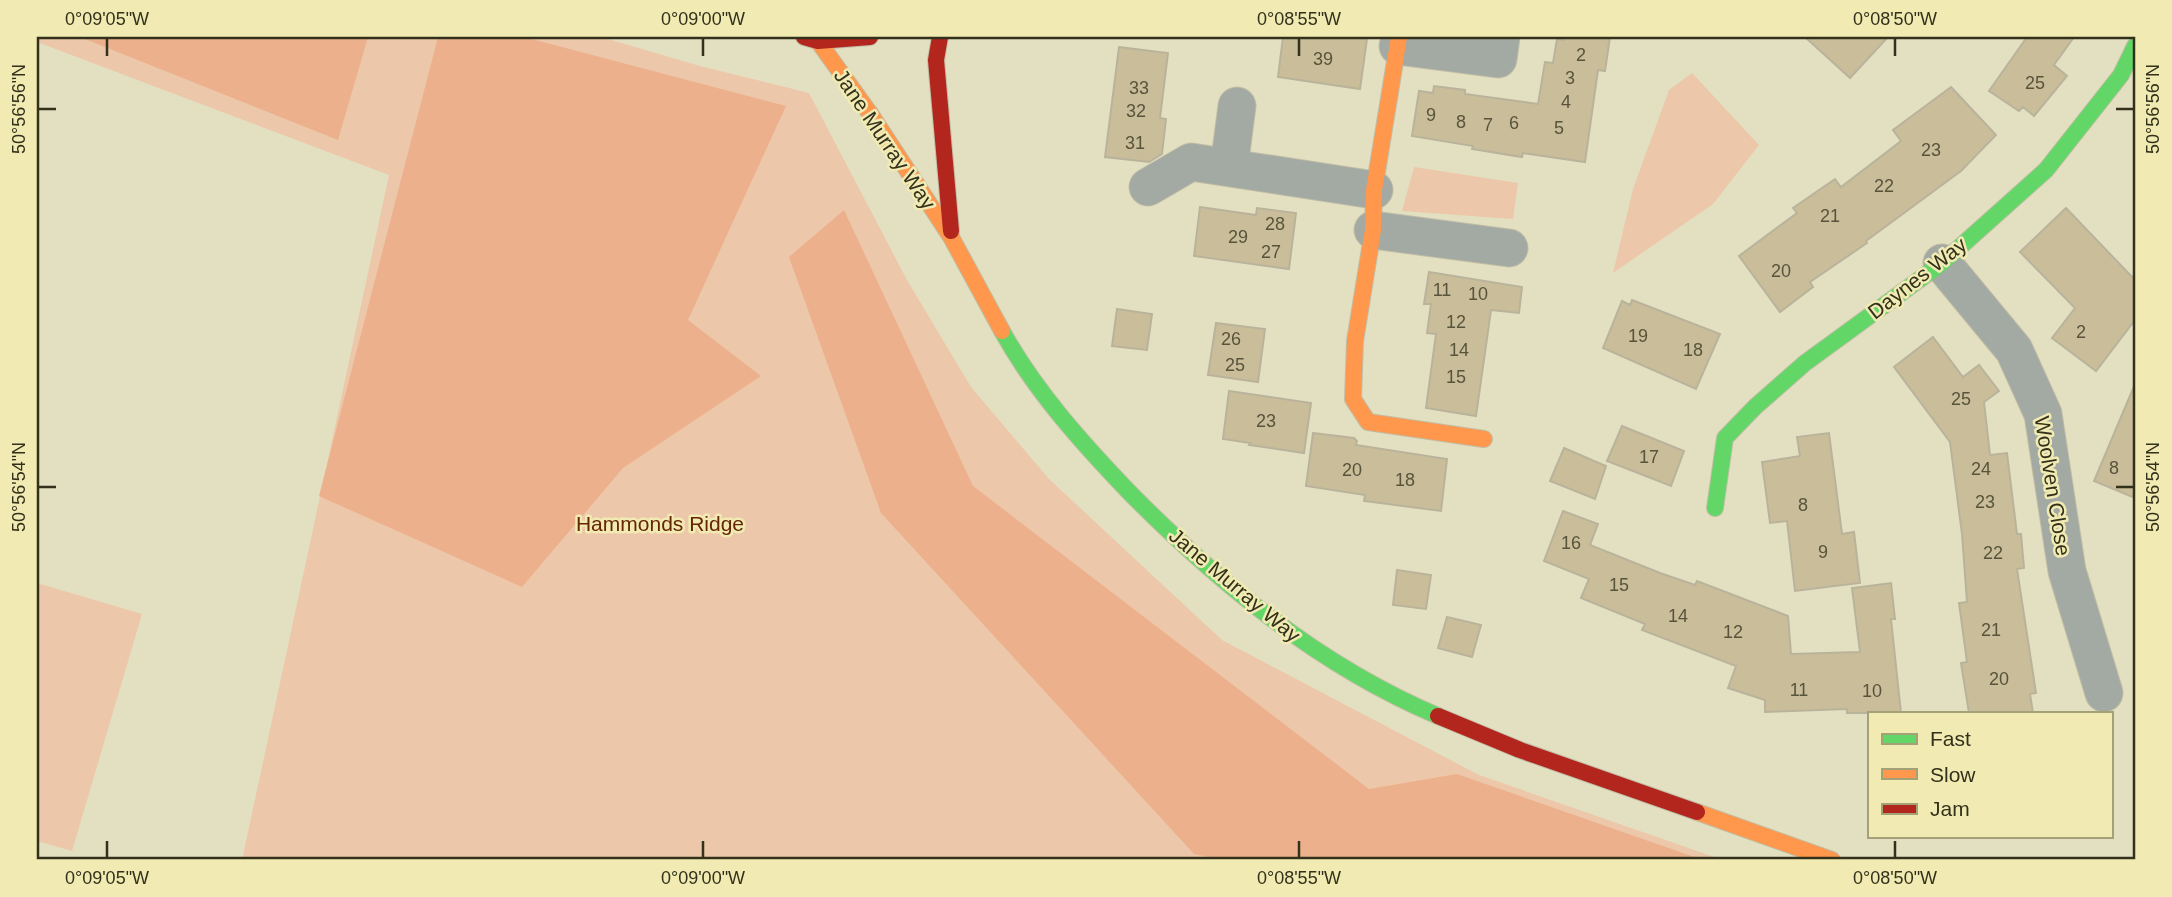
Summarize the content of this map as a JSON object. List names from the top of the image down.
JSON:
{
  "streets": {
    "main road": ["Jane Murray Way", "Daynes Way"],
    "street": ["Woolven Close"]
  },
  "crossings": [
    ["Daynes Way", "Woolven Close"]
  ],
  "parks": ["Hammonds Ridge"],
  "house_numbers": [
    "2",
    "39",
    "3",
    "25",
    "33",
    "4",
    "32",
    "9",
    "8",
    "6",
    "7",
    "5",
    "31",
    "23",
    "22",
    "21",
    "28",
    "29",
    "27",
    "20",
    "11",
    "10",
    "12",
    "2",
    "19",
    "26",
    "14",
    "18",
    "25",
    "15",
    "25",
    "23",
    "17",
    "8",
    "24",
    "20",
    "18",
    "23",
    "8",
    "16",
    "9",
    "22",
    "15",
    "14",
    "21",
    "12",
    "20",
    "11",
    "10"
  ],
  "legend": ["Fast", "Slow", "Jam"],
  "coordinates": [
    "0°09'05\"W",
    "0°09'00\"W",
    "0°08'55\"W",
    "0°08'50\"W",
    "50°56'56\"N",
    "50°56'54\"N"
  ]
}
